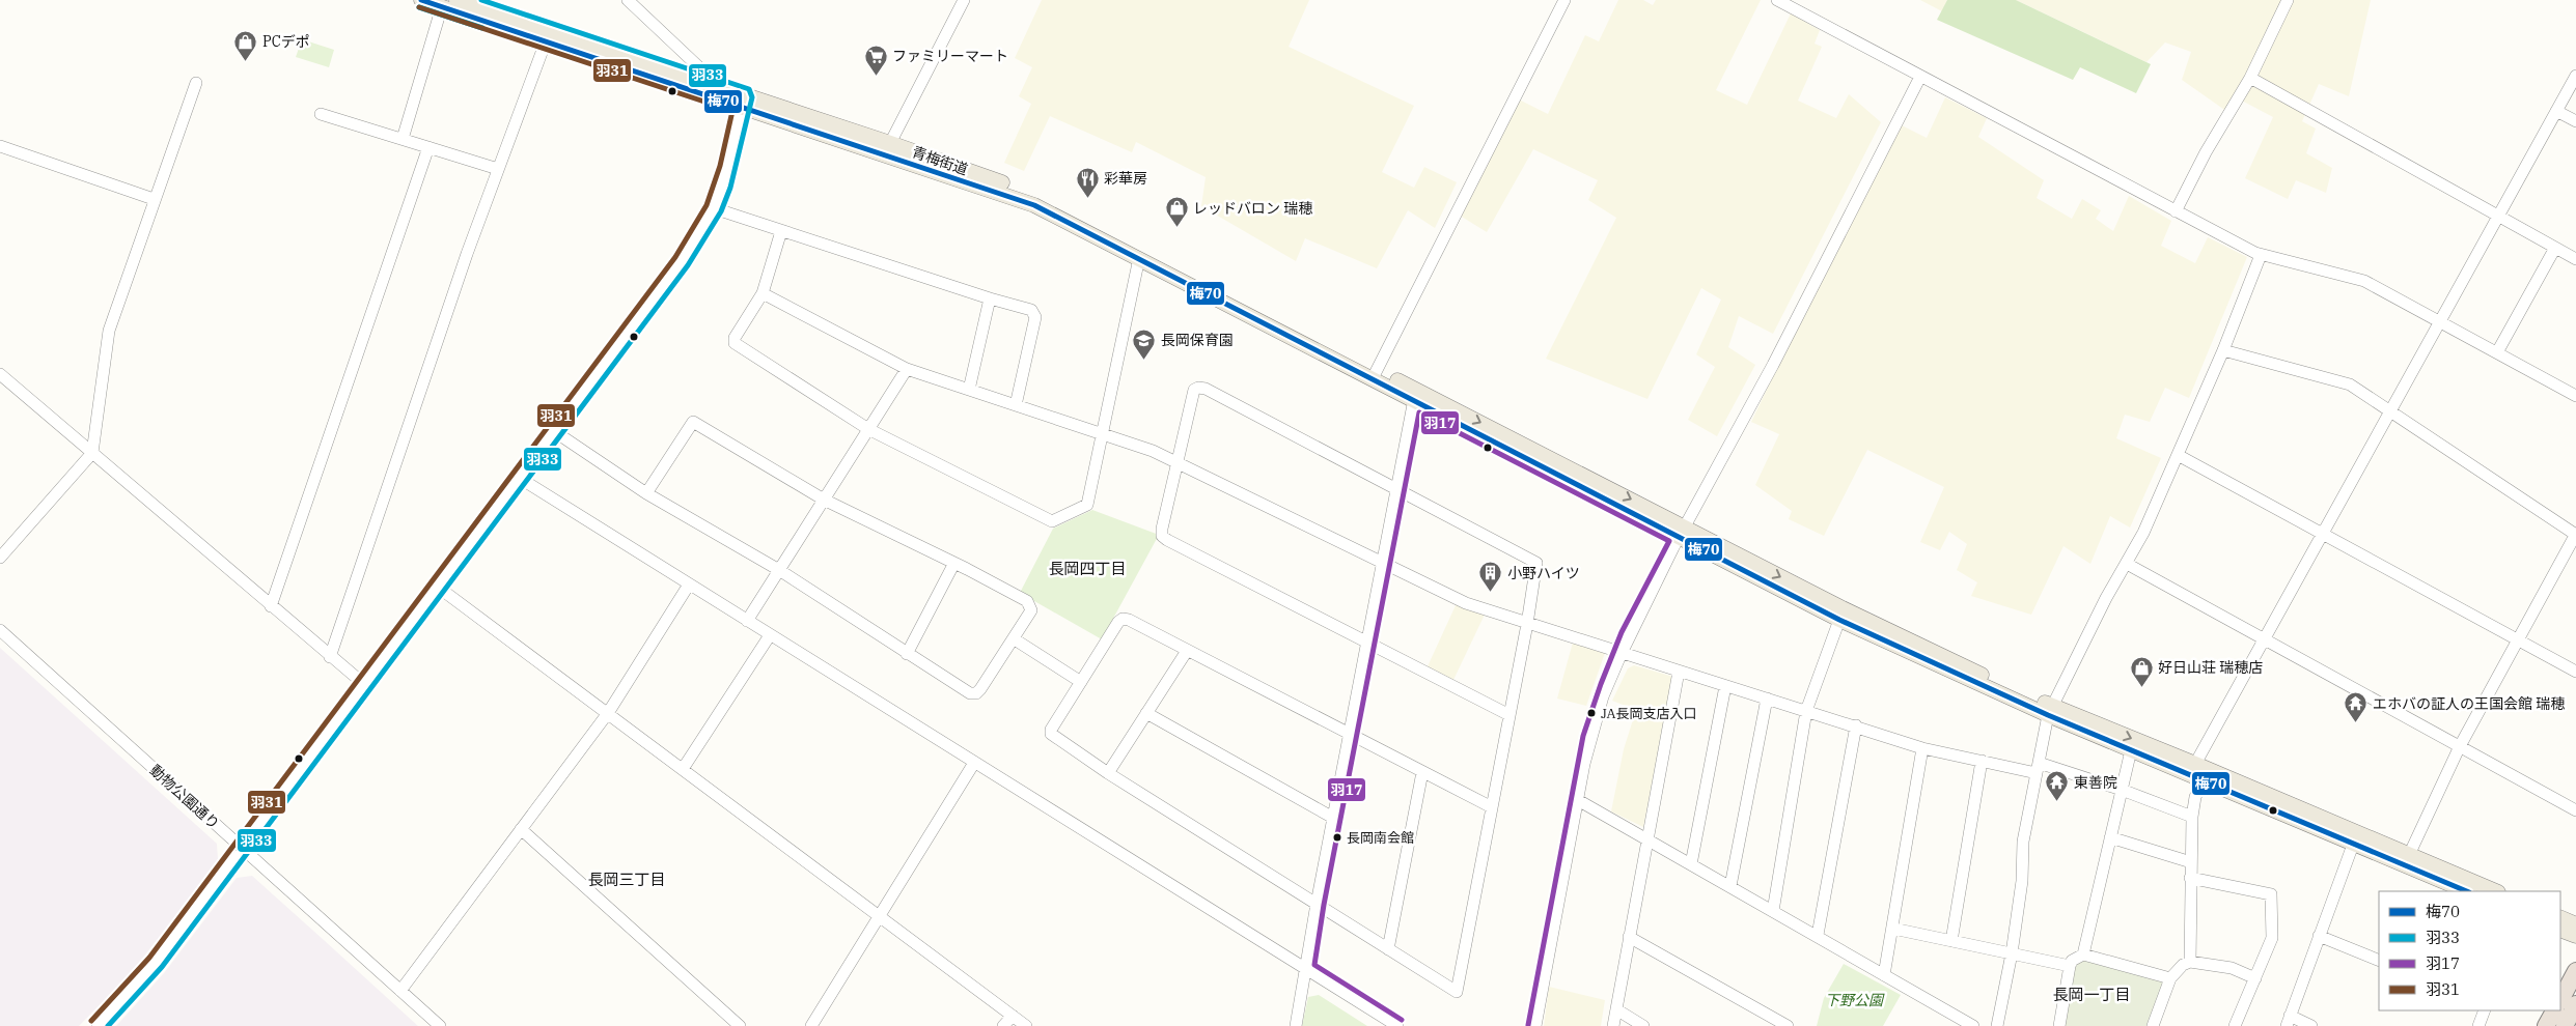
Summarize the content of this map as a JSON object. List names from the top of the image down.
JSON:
{
  "streets": {
    "main road": ["青梅街道"],
    "street": ["動物公園通り"]
  },
  "districts": ["長岡四丁目", "長岡三丁目", "長岡一丁目"],
  "parks": ["下野公園"],
  "places": {
    "shop": ["PCデポ", "レッドバロン 瑞穂", "好日山荘 瑞穂店"],
    "supermarket": ["ファミリーマート"],
    "restaurant": ["彩華房"],
    "school or university": ["長岡保育園"],
    "building": ["小野ハイツ"],
    "other": ["JA長岡支店入口", "長岡南会館"],
    "temple": ["エホバの証人の王国会館 瑞穂", "東善院"]
  },
  "lines": [
    "transit line 梅70",
    "transit line 羽33",
    "transit line 羽31",
    "transit line 羽17"
  ],
  "legend": [
    "梅70",
    "羽33",
    "羽17",
    "羽31"
  ]
}
